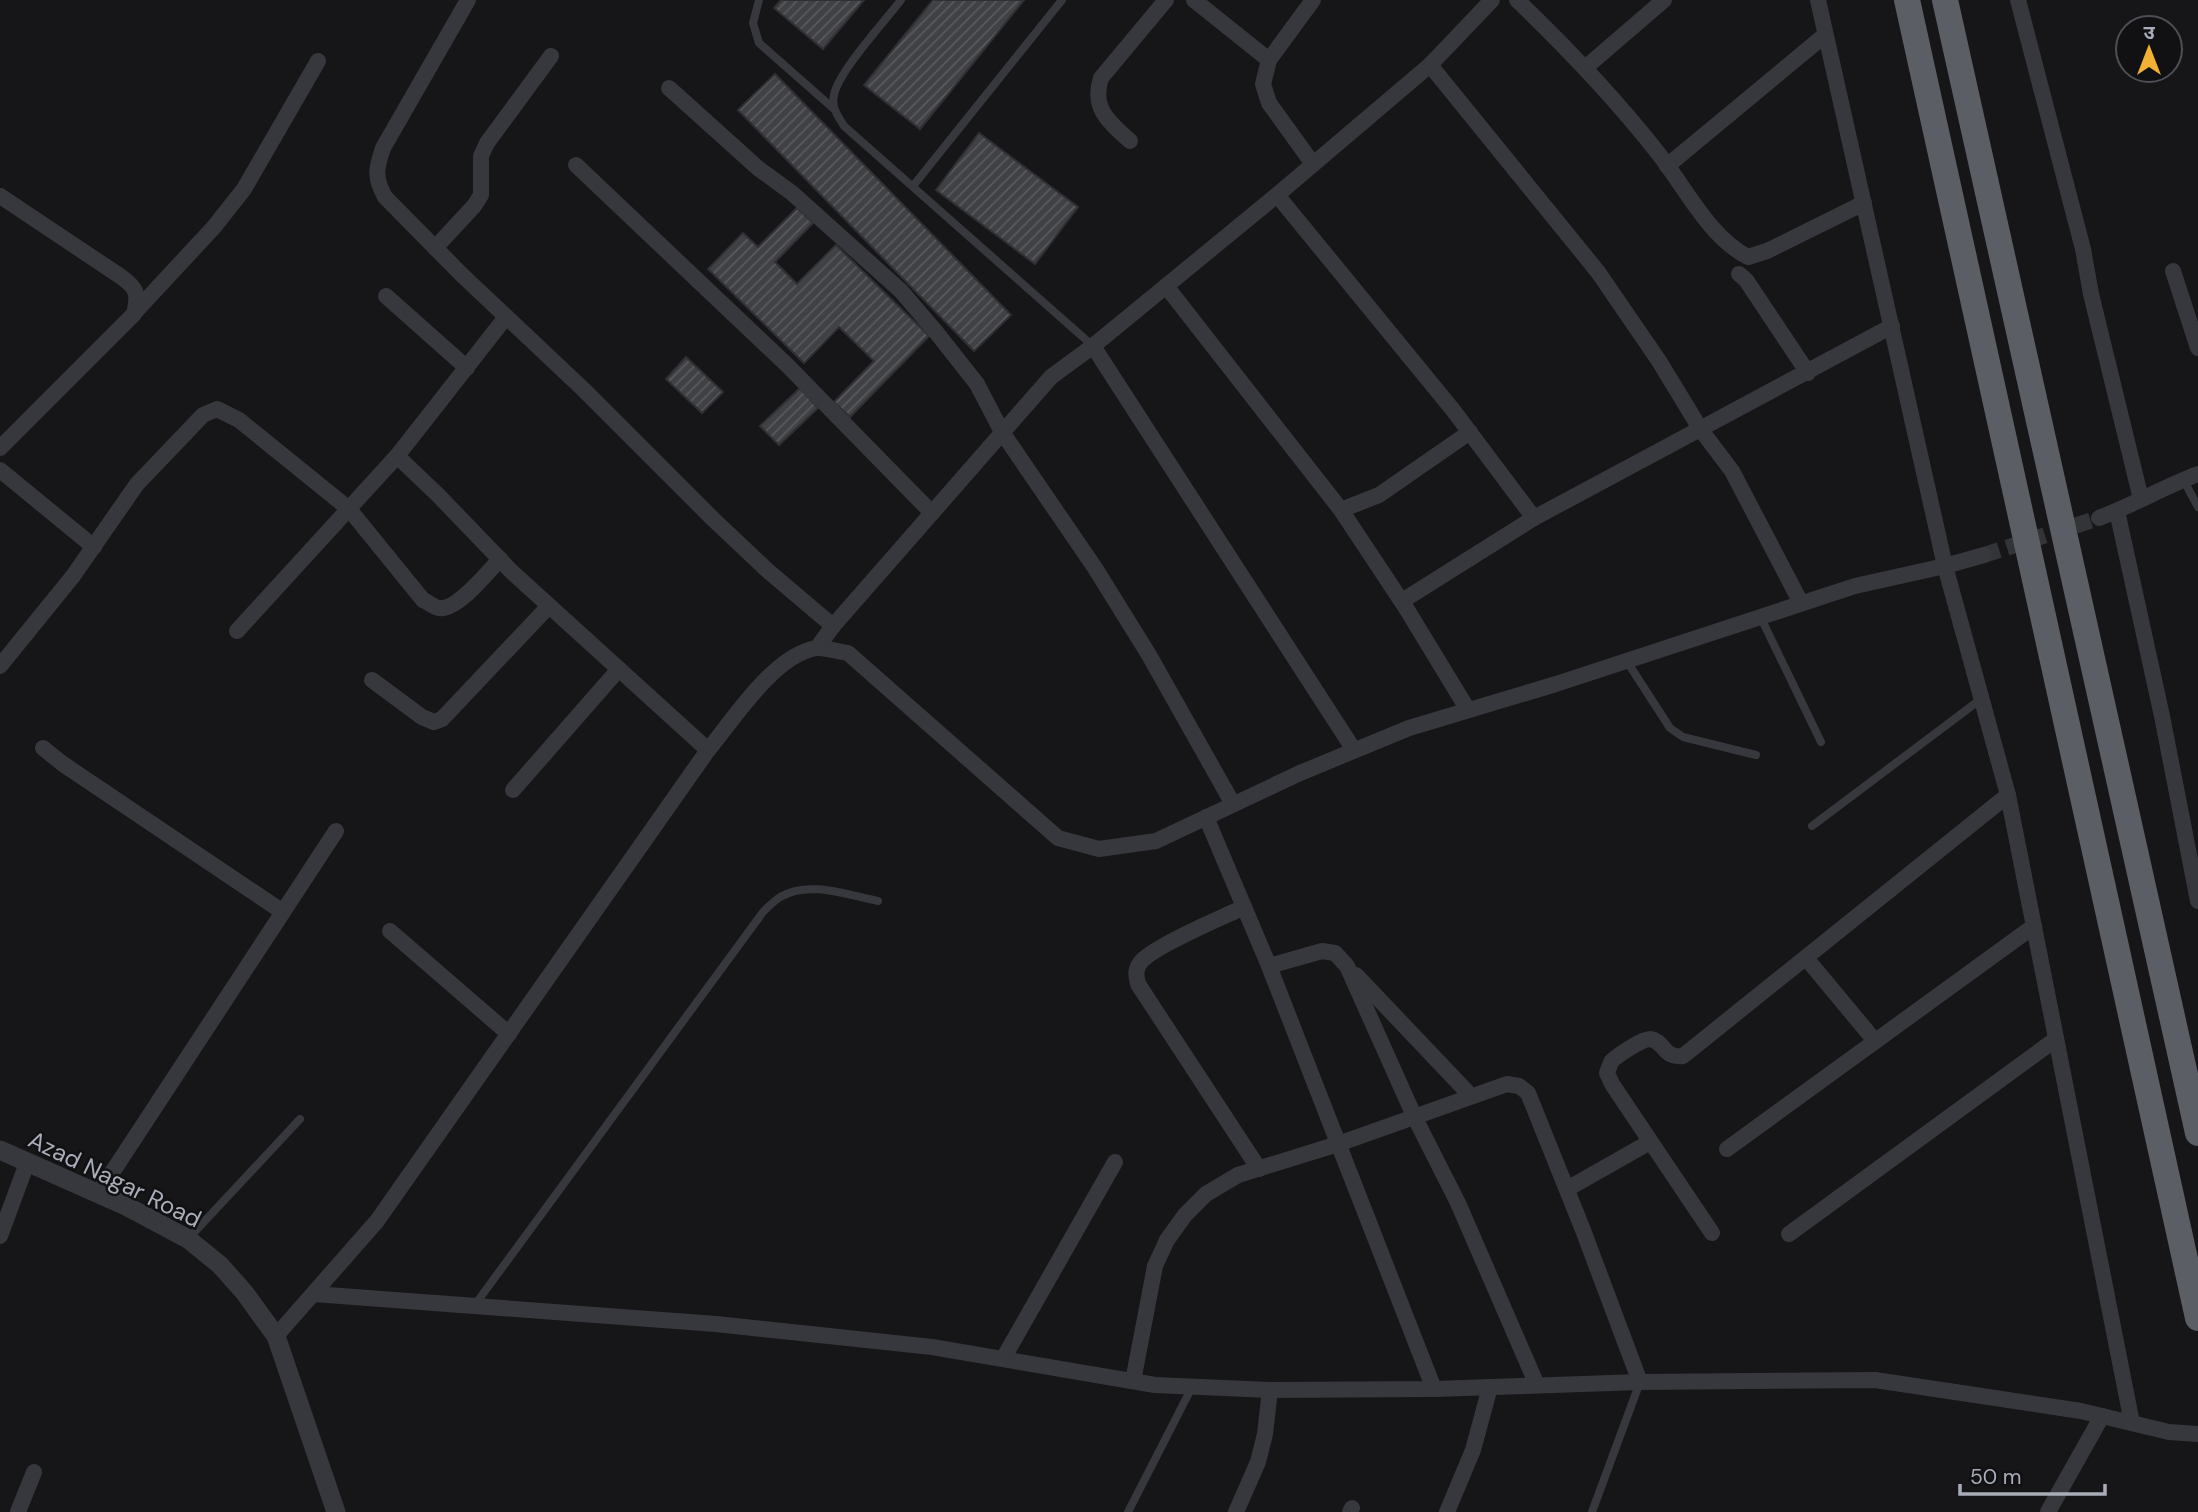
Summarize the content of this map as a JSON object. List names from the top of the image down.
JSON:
{
  "streets": {
    "street": ["Azad Nagar Road"]
  },
  "scale_bar": "50 m",
  "north": "top"
}
